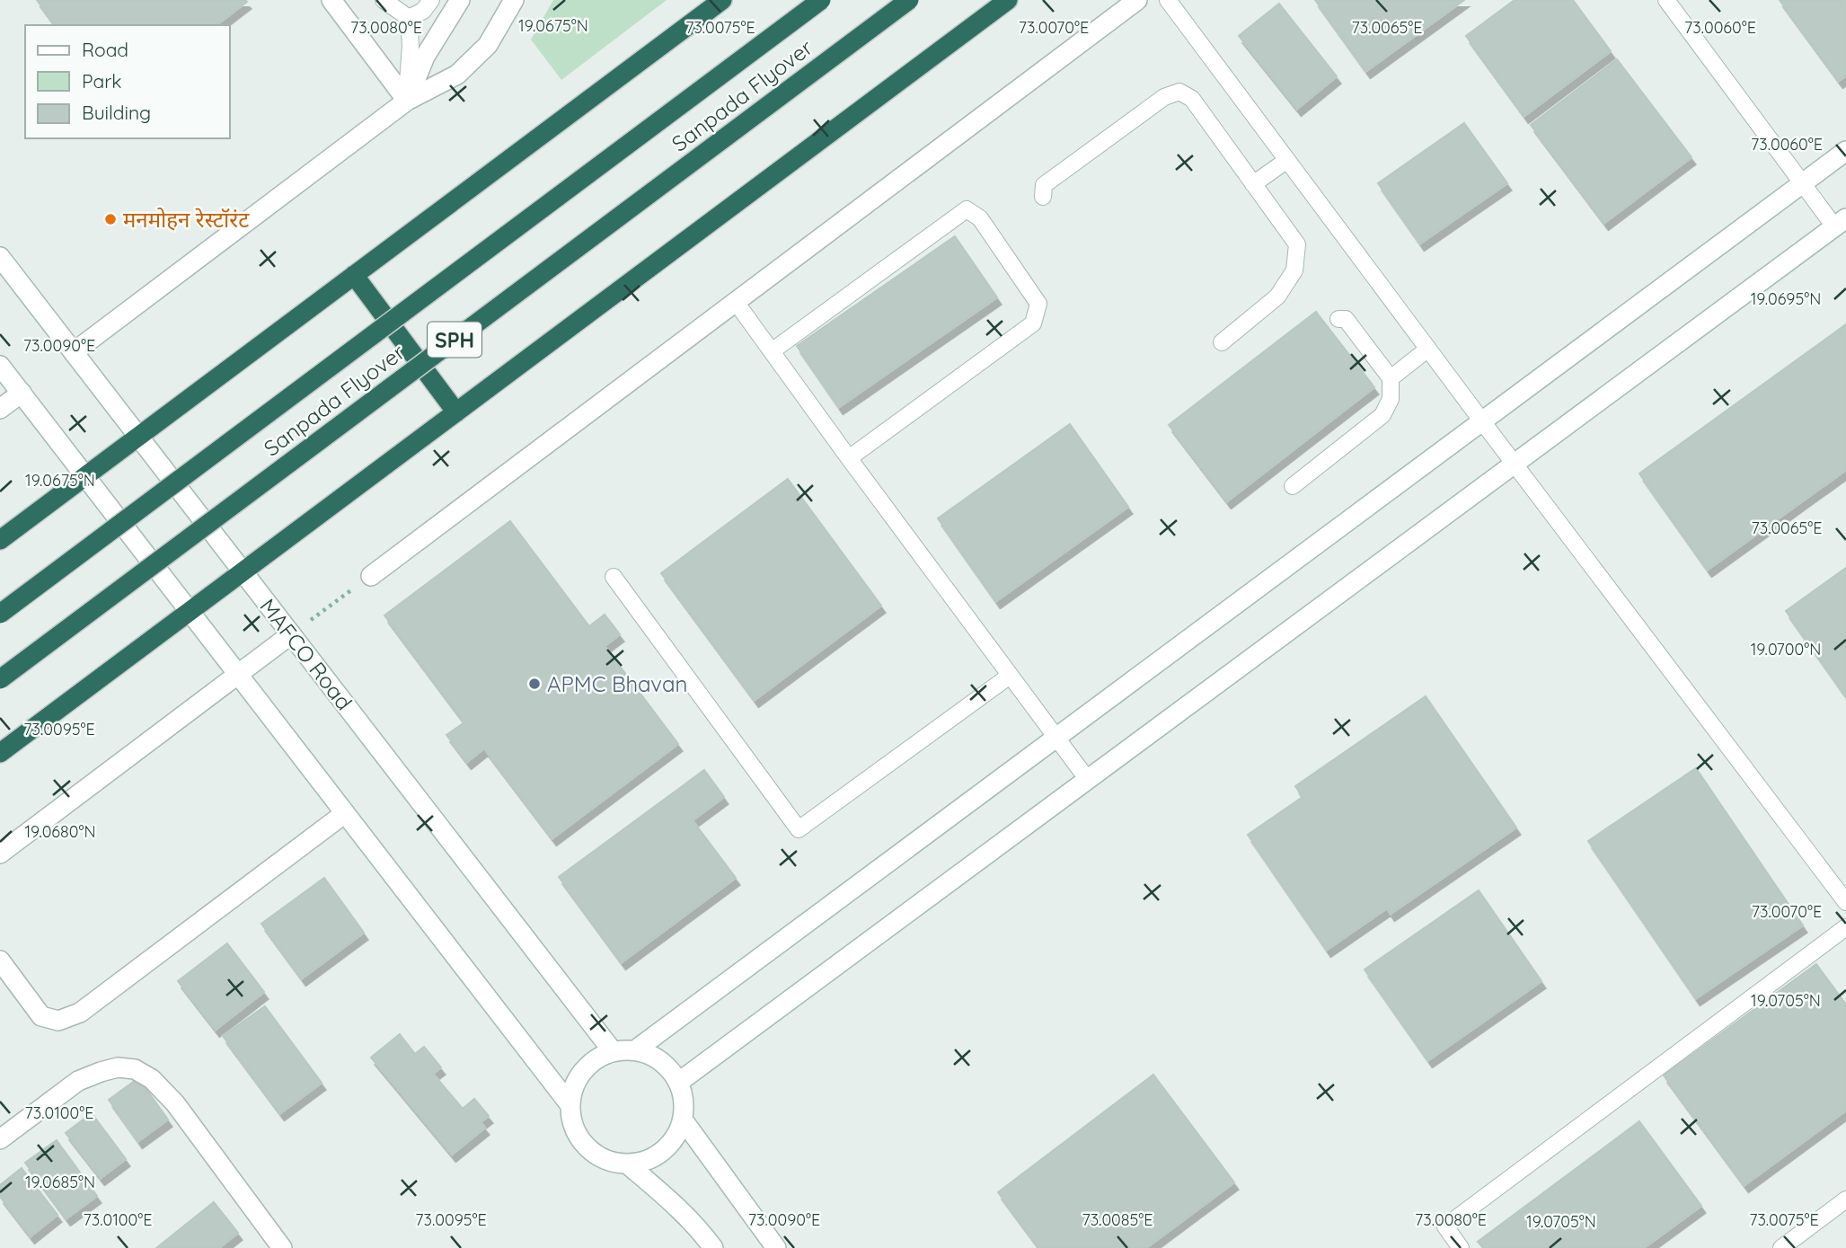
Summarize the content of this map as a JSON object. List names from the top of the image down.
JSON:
{
  "streets": {
    "highway": ["Sanpada Flyover", "SPH"],
    "street": ["MAFCO Road"]
  },
  "places": ["मनमोहन रेस्टॉरंट", "APMC Bhavan"],
  "legend": ["Road", "Park", "Building"],
  "coordinates": [
    "19.0675°N",
    "73.0060°E",
    "73.0075°E",
    "73.0070°E",
    "73.0065°E",
    "73.0080°E",
    "19.0695°N",
    "73.0090°E",
    "19.0700°N",
    "73.0095°E",
    "19.0680°N",
    "19.0705°N",
    "73.0100°E",
    "19.0685°N",
    "73.0085°E"
  ]
}
